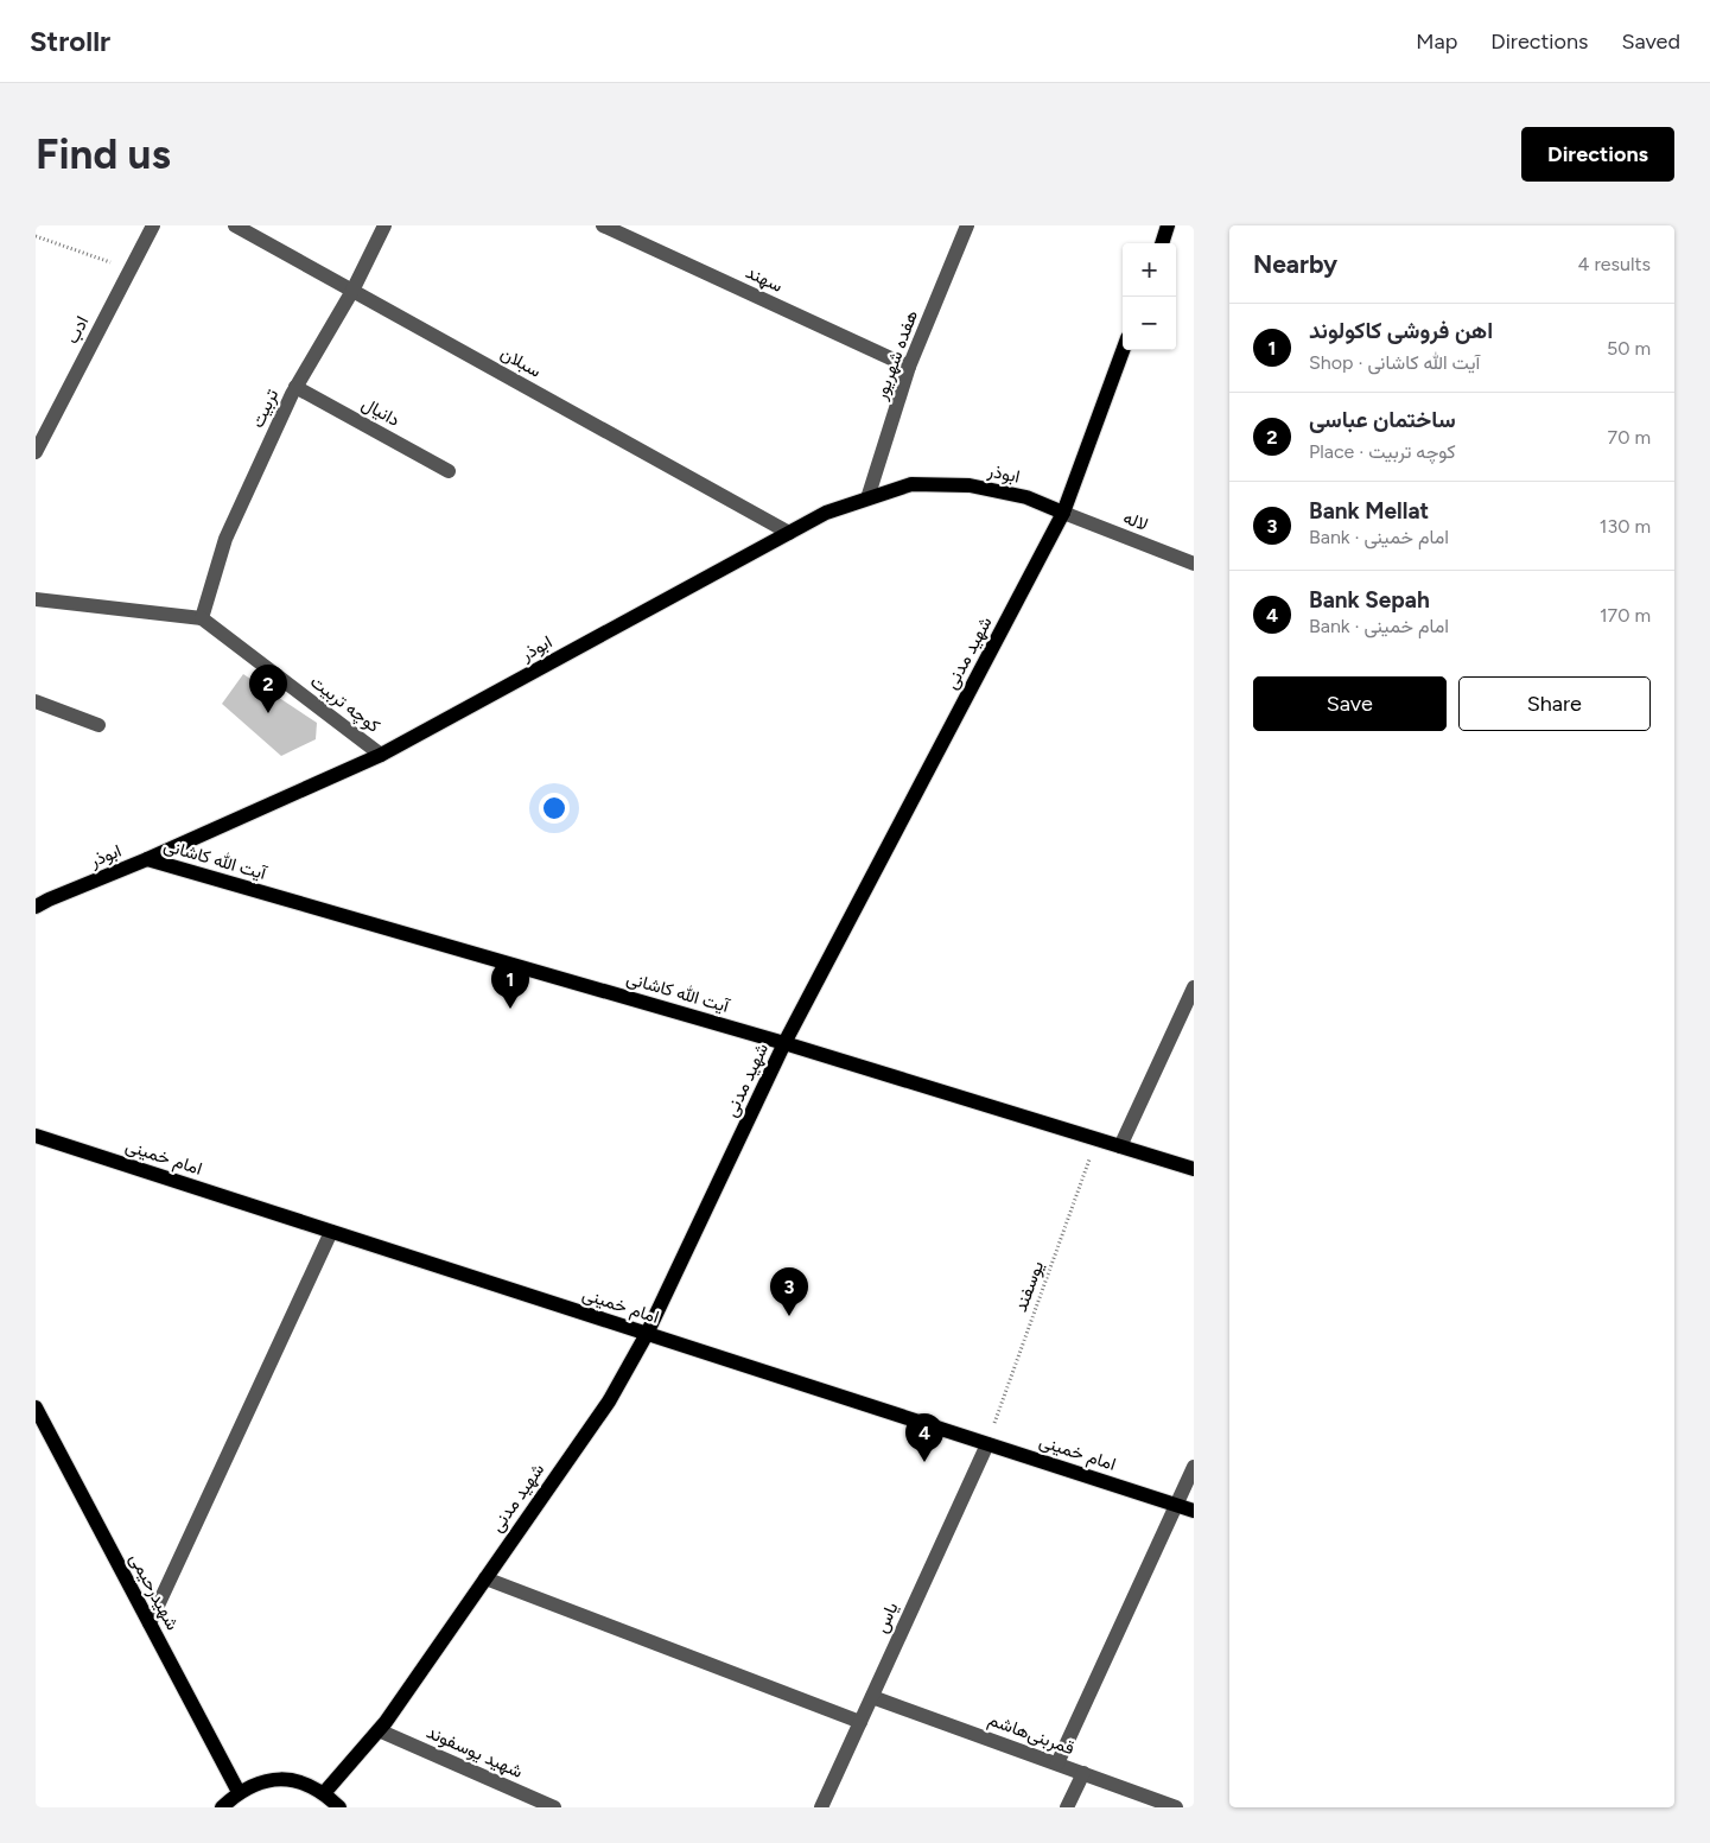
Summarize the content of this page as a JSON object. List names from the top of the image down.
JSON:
{
  "streets": {
    "main road": [
      "ابوذر",
      "شهید مدنی",
      "آیت الله کاشانی",
      "امام خمینی",
      "شهیدرحیمی"
    ],
    "street": [
      "سهند",
      "ادب",
      "هفده شهریور",
      "سبلان",
      "تربیت",
      "دانیال",
      "لاله",
      "کوچه تربیت",
      "یاس",
      "قمربنی‌هاشم",
      "شهید یوسفوند"
    ],
    "path": ["یوسفند"]
  },
  "crossings": [
    ["سهند", "هفده شهریور"],
    ["هفده شهریور", "ابوذر"],
    ["سبلان", "تربیت"],
    ["سبلان", "ابوذر"],
    ["تربیت", "دانیال"],
    ["تربیت", "کوچه تربیت"],
    ["ابوذر", "لاله"],
    ["ابوذر", "شهید مدنی"],
    ["ابوذر", "کوچه تربیت"],
    ["ابوذر", "آیت الله کاشانی"],
    ["لاله", "شهید مدنی"],
    ["شهید مدنی", "آیت الله کاشانی"],
    ["شهید مدنی", "امام خمینی"],
    ["شهید مدنی", "شهید یوسفوند"],
    ["آیت الله کاشانی", "یوسفند"],
    ["امام خمینی", "یوسفند"],
    ["امام خمینی", "یاس"],
    ["یوسفند", "یاس"],
    ["یاس", "قمربنی‌هاشم"]
  ],
  "page": {
    "header": "Strollr",
    "nav": ["Map", "Directions", "Saved"],
    "buttons": [
      "Directions",
      ["Save", "Share"]
    ],
    "title": "Find us",
    "heading": ["Nearby", "4 results"],
    "map_buttons": ["+", "−"],
    "list": [
      {
        "mark": "1",
        "name": "اهن فروشی کاکولوند",
        "note": "Shop · آیت الله کاشانی",
        "value": "50 m"
      },
      {
        "mark": "2",
        "name": "ساختمان عباسی",
        "note": "Place · کوچه تربیت",
        "value": "70 m"
      },
      {
        "mark": "3",
        "name": "Bank Mellat",
        "note": "Bank · امام خمینی",
        "value": "130 m"
      },
      {
        "mark": "4",
        "name": "Bank Sepah",
        "note": "Bank · امام خمینی",
        "value": "170 m"
      }
    ],
    "pins": [
      "2",
      "1",
      "3",
      "4"
    ]
  }
}
